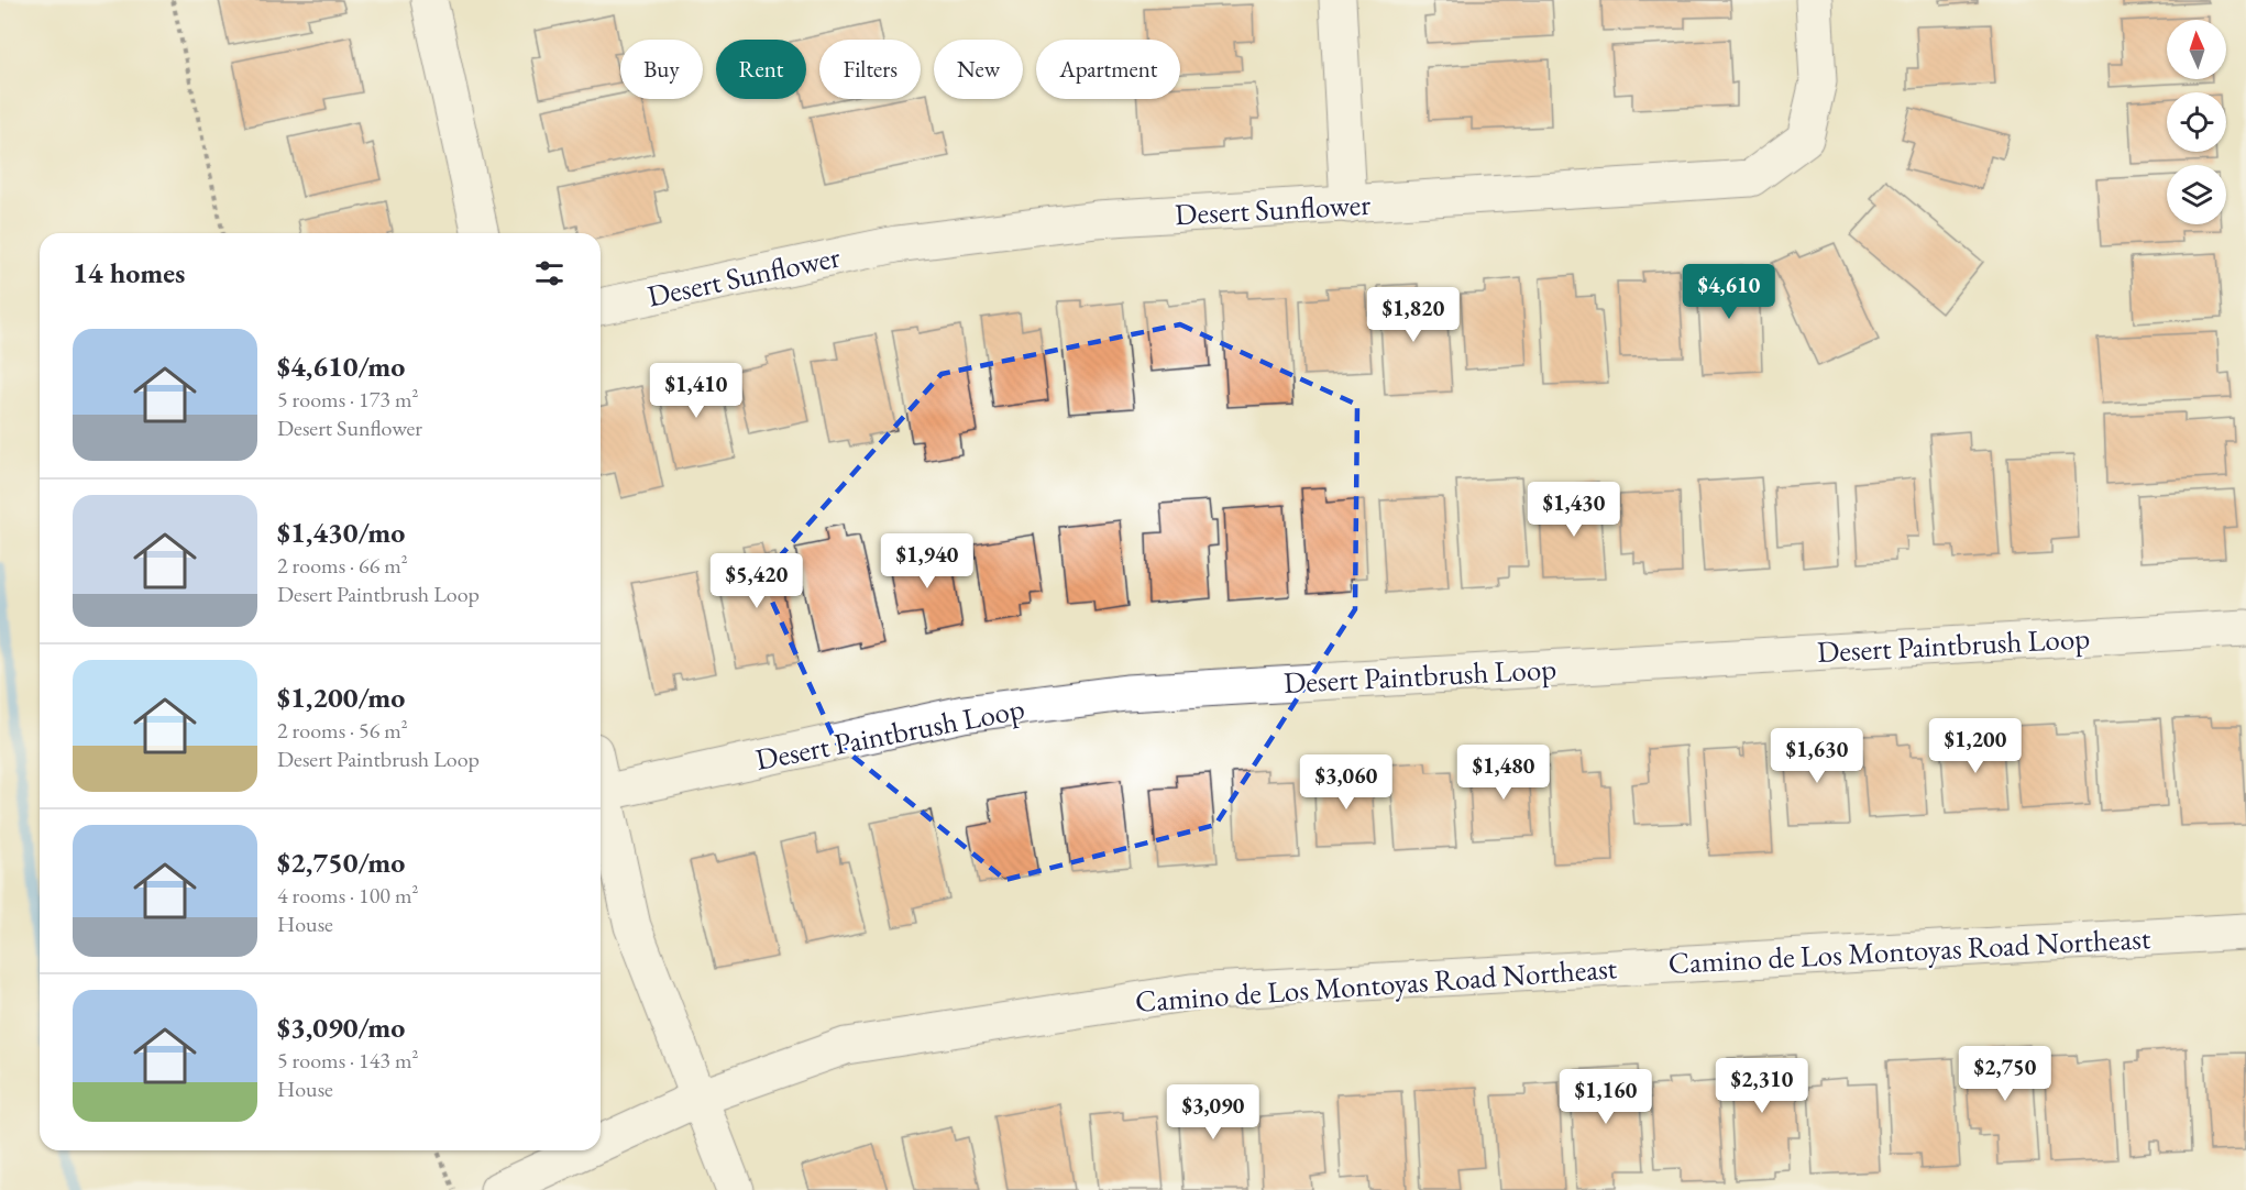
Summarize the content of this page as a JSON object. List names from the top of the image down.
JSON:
{
  "streets": {
    "street": ["Desert Sunflower", "Desert Paintbrush Loop", "Camino de Los Montoyas Road Northeast"]
  },
  "north": "top",
  "page": {
    "chip": [
      "Buy",
      "Rent",
      "Filters",
      "New",
      "Apartment"
    ],
    "heading": "14 homes",
    "price": [
      "$4,610",
      "$1,820",
      "$1,410",
      "$1,430",
      "$1,940",
      "$5,420",
      "$1,200",
      "$1,630",
      "$1,480",
      "$3,060",
      "$2,750",
      "$2,310",
      "$1,160",
      "$3,090"
    ],
    "list": [
      {
        "name": "$4,610/mo",
        "note": "5 rooms · 173 m² · Desert Sunflower"
      },
      {
        "name": "$1,430/mo",
        "note": "2 rooms · 66 m² · Desert Paintbrush Loop"
      },
      {
        "name": "$1,200/mo",
        "note": "2 rooms · 56 m² · Desert Paintbrush Loop"
      },
      {
        "name": "$2,750/mo",
        "note": "4 rooms · 100 m² · House"
      },
      {
        "name": "$3,090/mo",
        "note": "5 rooms · 143 m² · House"
      }
    ]
  }
}
